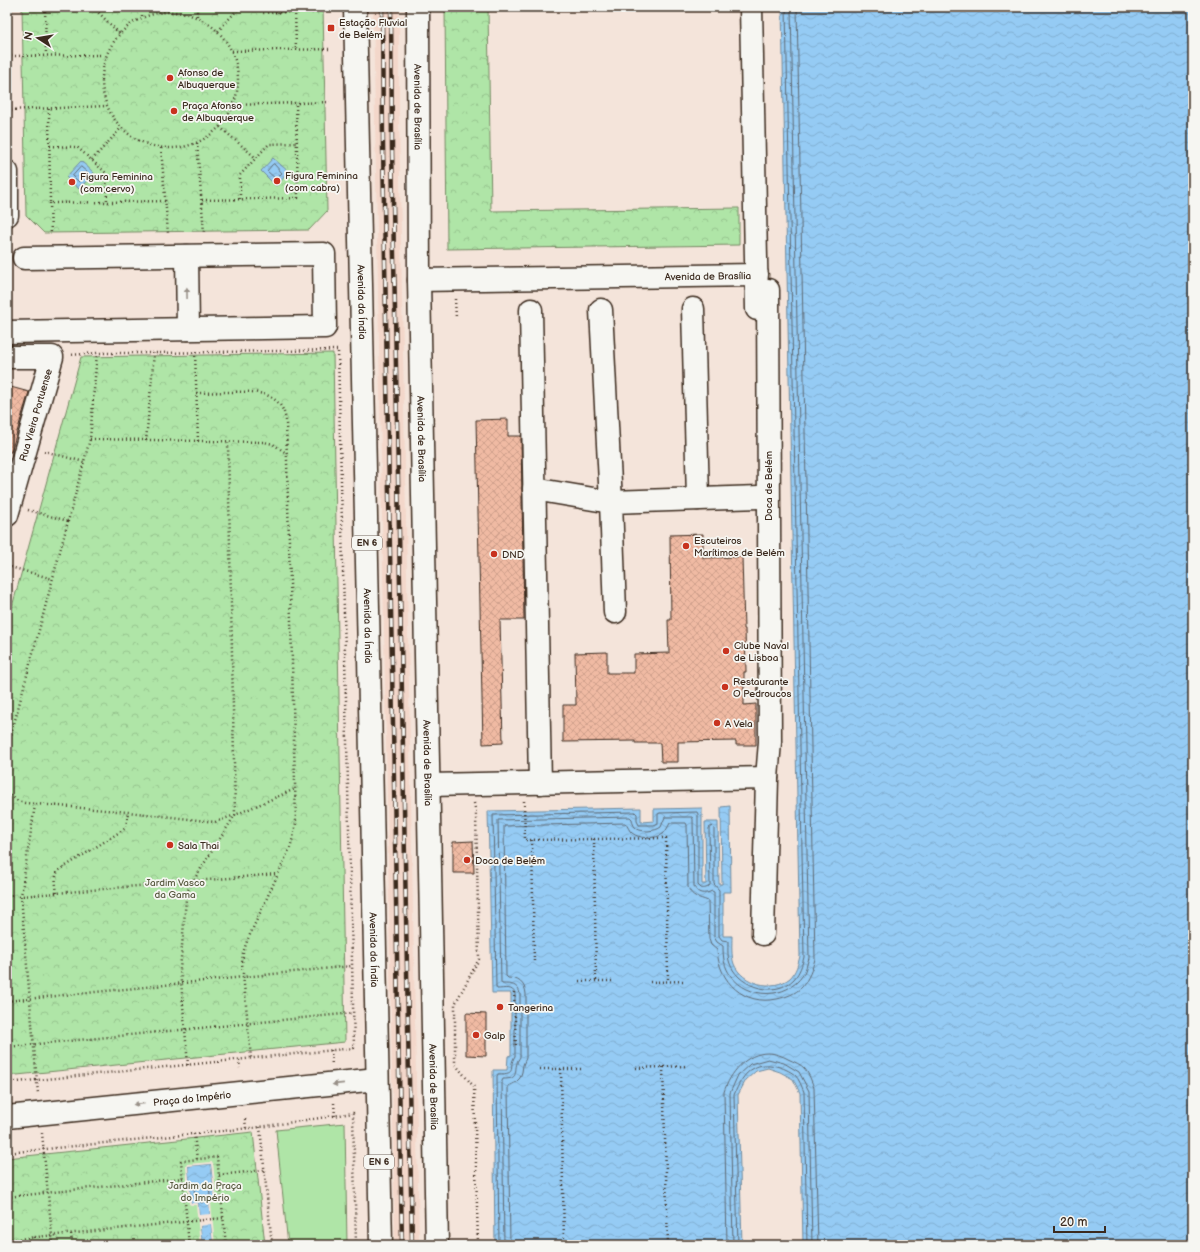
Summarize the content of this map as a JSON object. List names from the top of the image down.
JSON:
{
  "streets": {
    "main road": [
      "Avenida de Brasília",
      "Avenida da Índia",
      "Rua Vieira Portuense",
      "Doca de Belém",
      "EN 6",
      "Praça do Império"
    ]
  },
  "crossings": [
    ["Avenida de Brasília", "Doca de Belém"],
    ["Avenida da Índia", "Praça do Império"]
  ],
  "one_way": ["Praça do Império"],
  "parks": ["Jardim Vasco da Gama", "Jardim da Praça do Império"],
  "places": {
    "transit": ["Estação Fluvial de Belém"],
    "other": [
      "Afonso de Albuquerque",
      "Praça Afonso de Albuquerque",
      "Figura Feminina (com cabra)",
      "Figura Feminina (com cervo)",
      "Escuteiros Marítimos de Belém",
      "DND",
      "Clube Naval de Lisboa",
      "Restaurante O Pedroucos",
      "A Vela",
      "Sala Thai",
      "Doca de Belém",
      "Tangerina",
      "Galp"
    ]
  },
  "scale_bar": "20 m",
  "north": "left"
}
